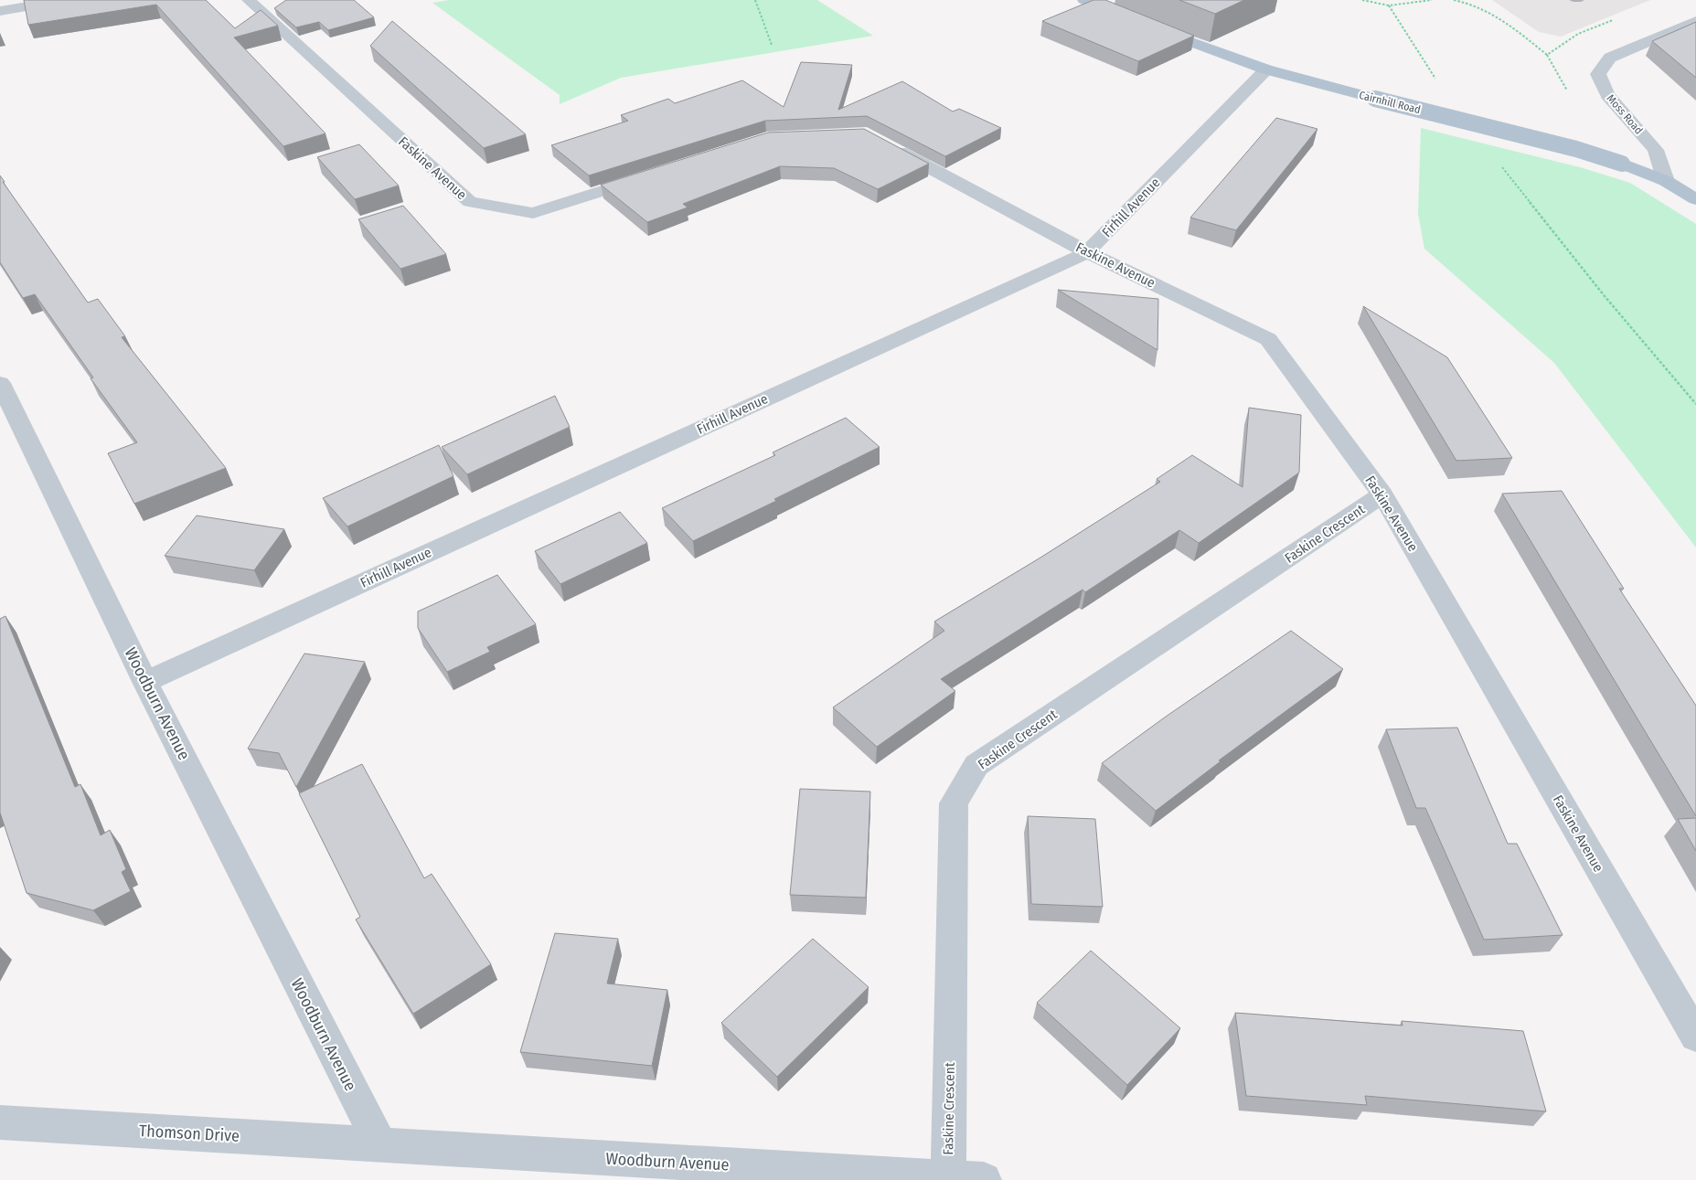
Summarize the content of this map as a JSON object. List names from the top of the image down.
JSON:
{
  "streets": {
    "main road": ["Cairnhill Road"],
    "street": [
      "Moss Road",
      "Faskine Avenue",
      "Firhill Avenue",
      "Faskine Crescent",
      "Woodburn Avenue",
      "Thomson Drive"
    ]
  },
  "crossings": [
    ["Cairnhill Road", "Moss Road"],
    ["Cairnhill Road", "Firhill Avenue"],
    ["Faskine Avenue", "Firhill Avenue"],
    ["Faskine Avenue", "Faskine Crescent"],
    ["Firhill Avenue", "Woodburn Avenue"],
    ["Faskine Crescent", "Woodburn Avenue"],
    ["Woodburn Avenue", "Thomson Drive"]
  ]
}
